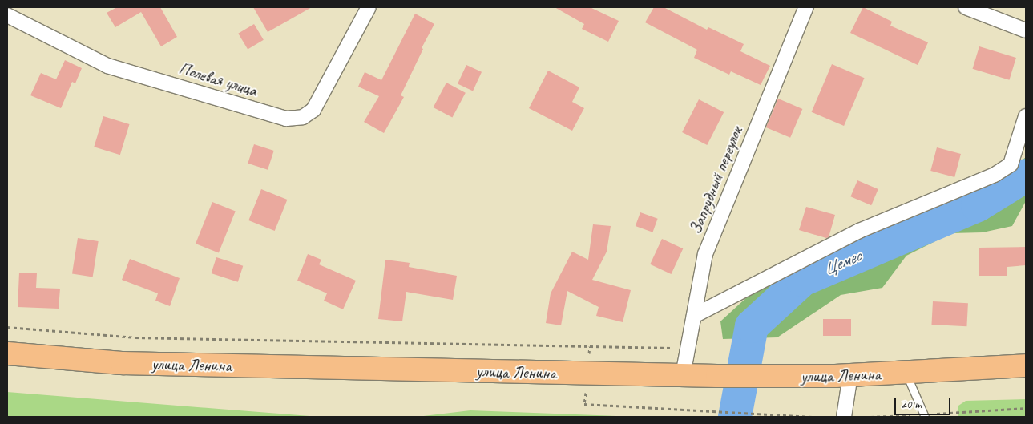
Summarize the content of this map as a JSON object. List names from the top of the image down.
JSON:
{
  "streets": {
    "highway": ["улица Ленина"],
    "street": ["Полевая улица", "Запрудный переулок"]
  },
  "crossings": [
    ["Запрудный переулок", "улица Ленина"]
  ],
  "water": ["Цемес"],
  "scale_bar": "20 m"
}
